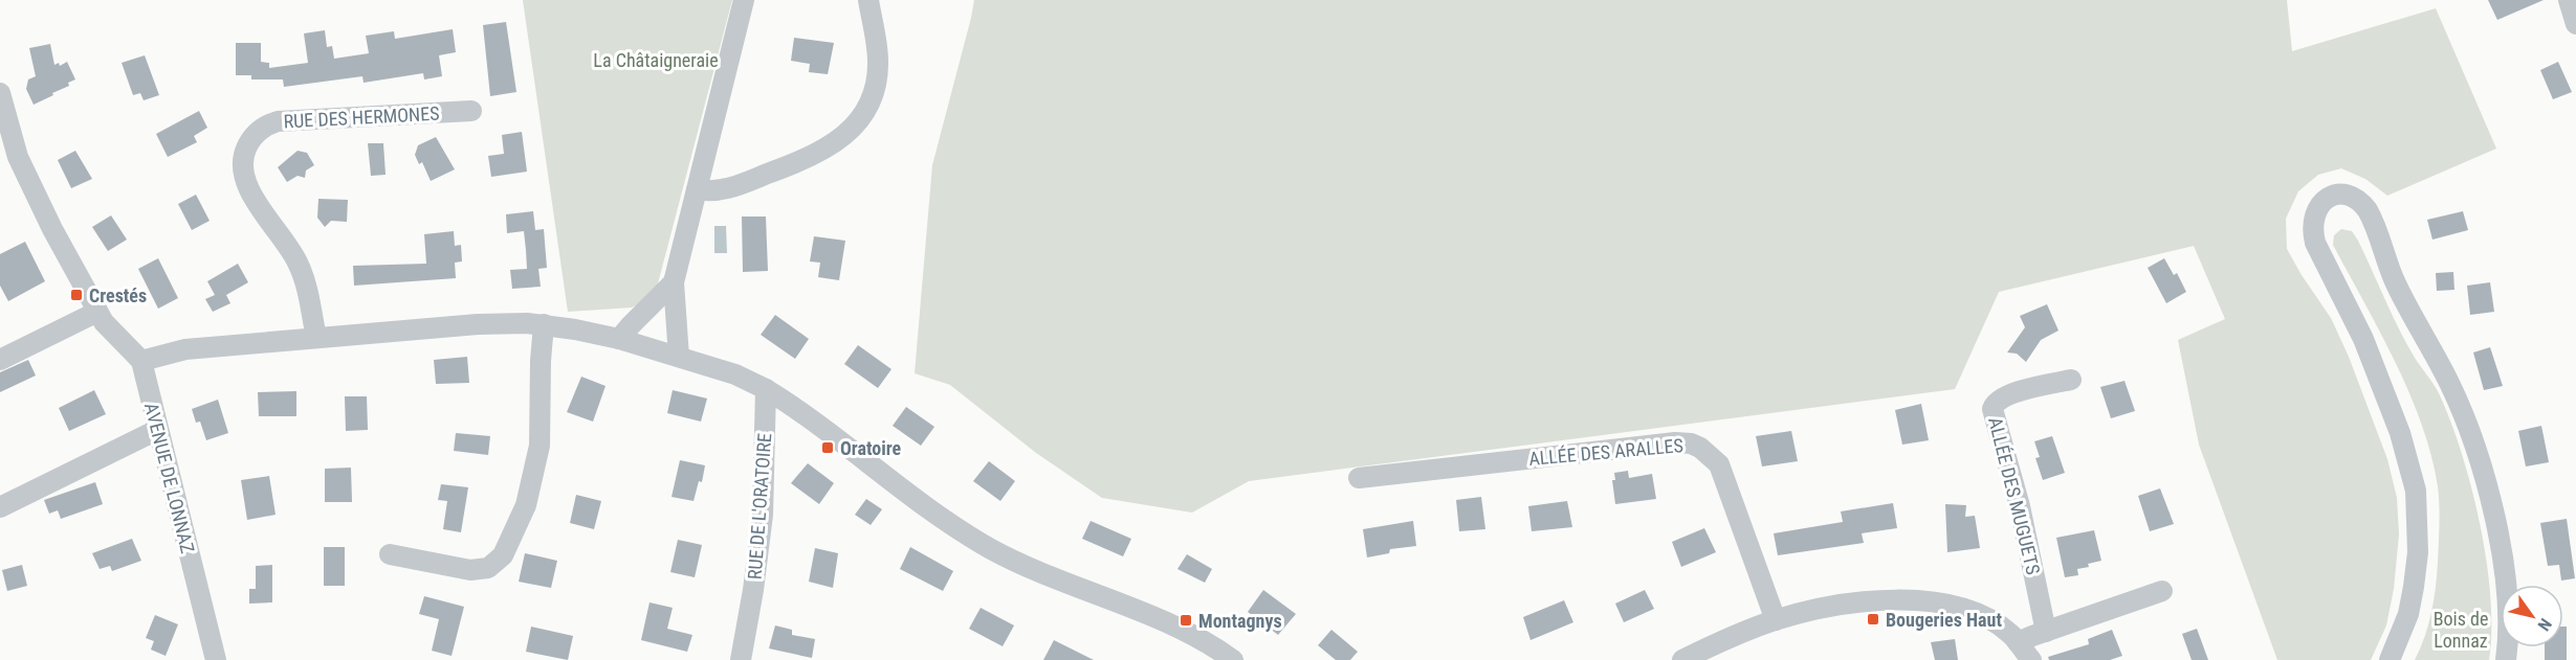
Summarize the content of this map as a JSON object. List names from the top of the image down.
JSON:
{
  "streets": {
    "street": [
      "RUE DES HERMONES",
      "ALLÉE DES ARALLES",
      "AVENUE DE LONNAZ",
      "ALLÉE DES MUGUETS",
      "RUE DE L'ORATOIRE"
    ]
  },
  "parks": ["La Châtaigneraie", "Bois de Lonnaz"],
  "places": {
    "transit": [
      "Crestés",
      "Oratoire",
      "Bougeries Haut",
      "Montagnys"
    ]
  },
  "north": "bottom right"
}
